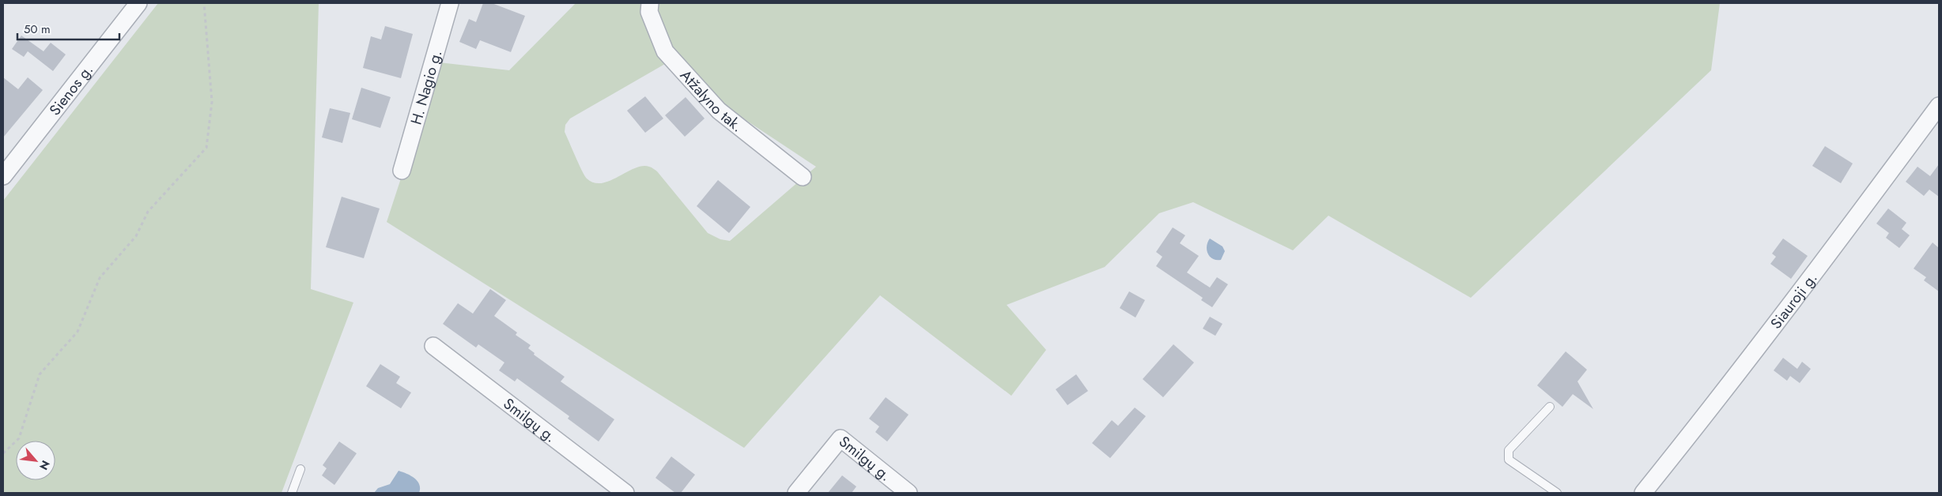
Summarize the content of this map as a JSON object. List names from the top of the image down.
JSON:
{
  "streets": {
    "street": [
      "H. Nagio g.",
      "Sienos g.",
      "Atžalyno tak.",
      "Siauroji g.",
      "Smilgų g."
    ]
  },
  "scale_bar": "50 m",
  "north": "bottom right"
}
